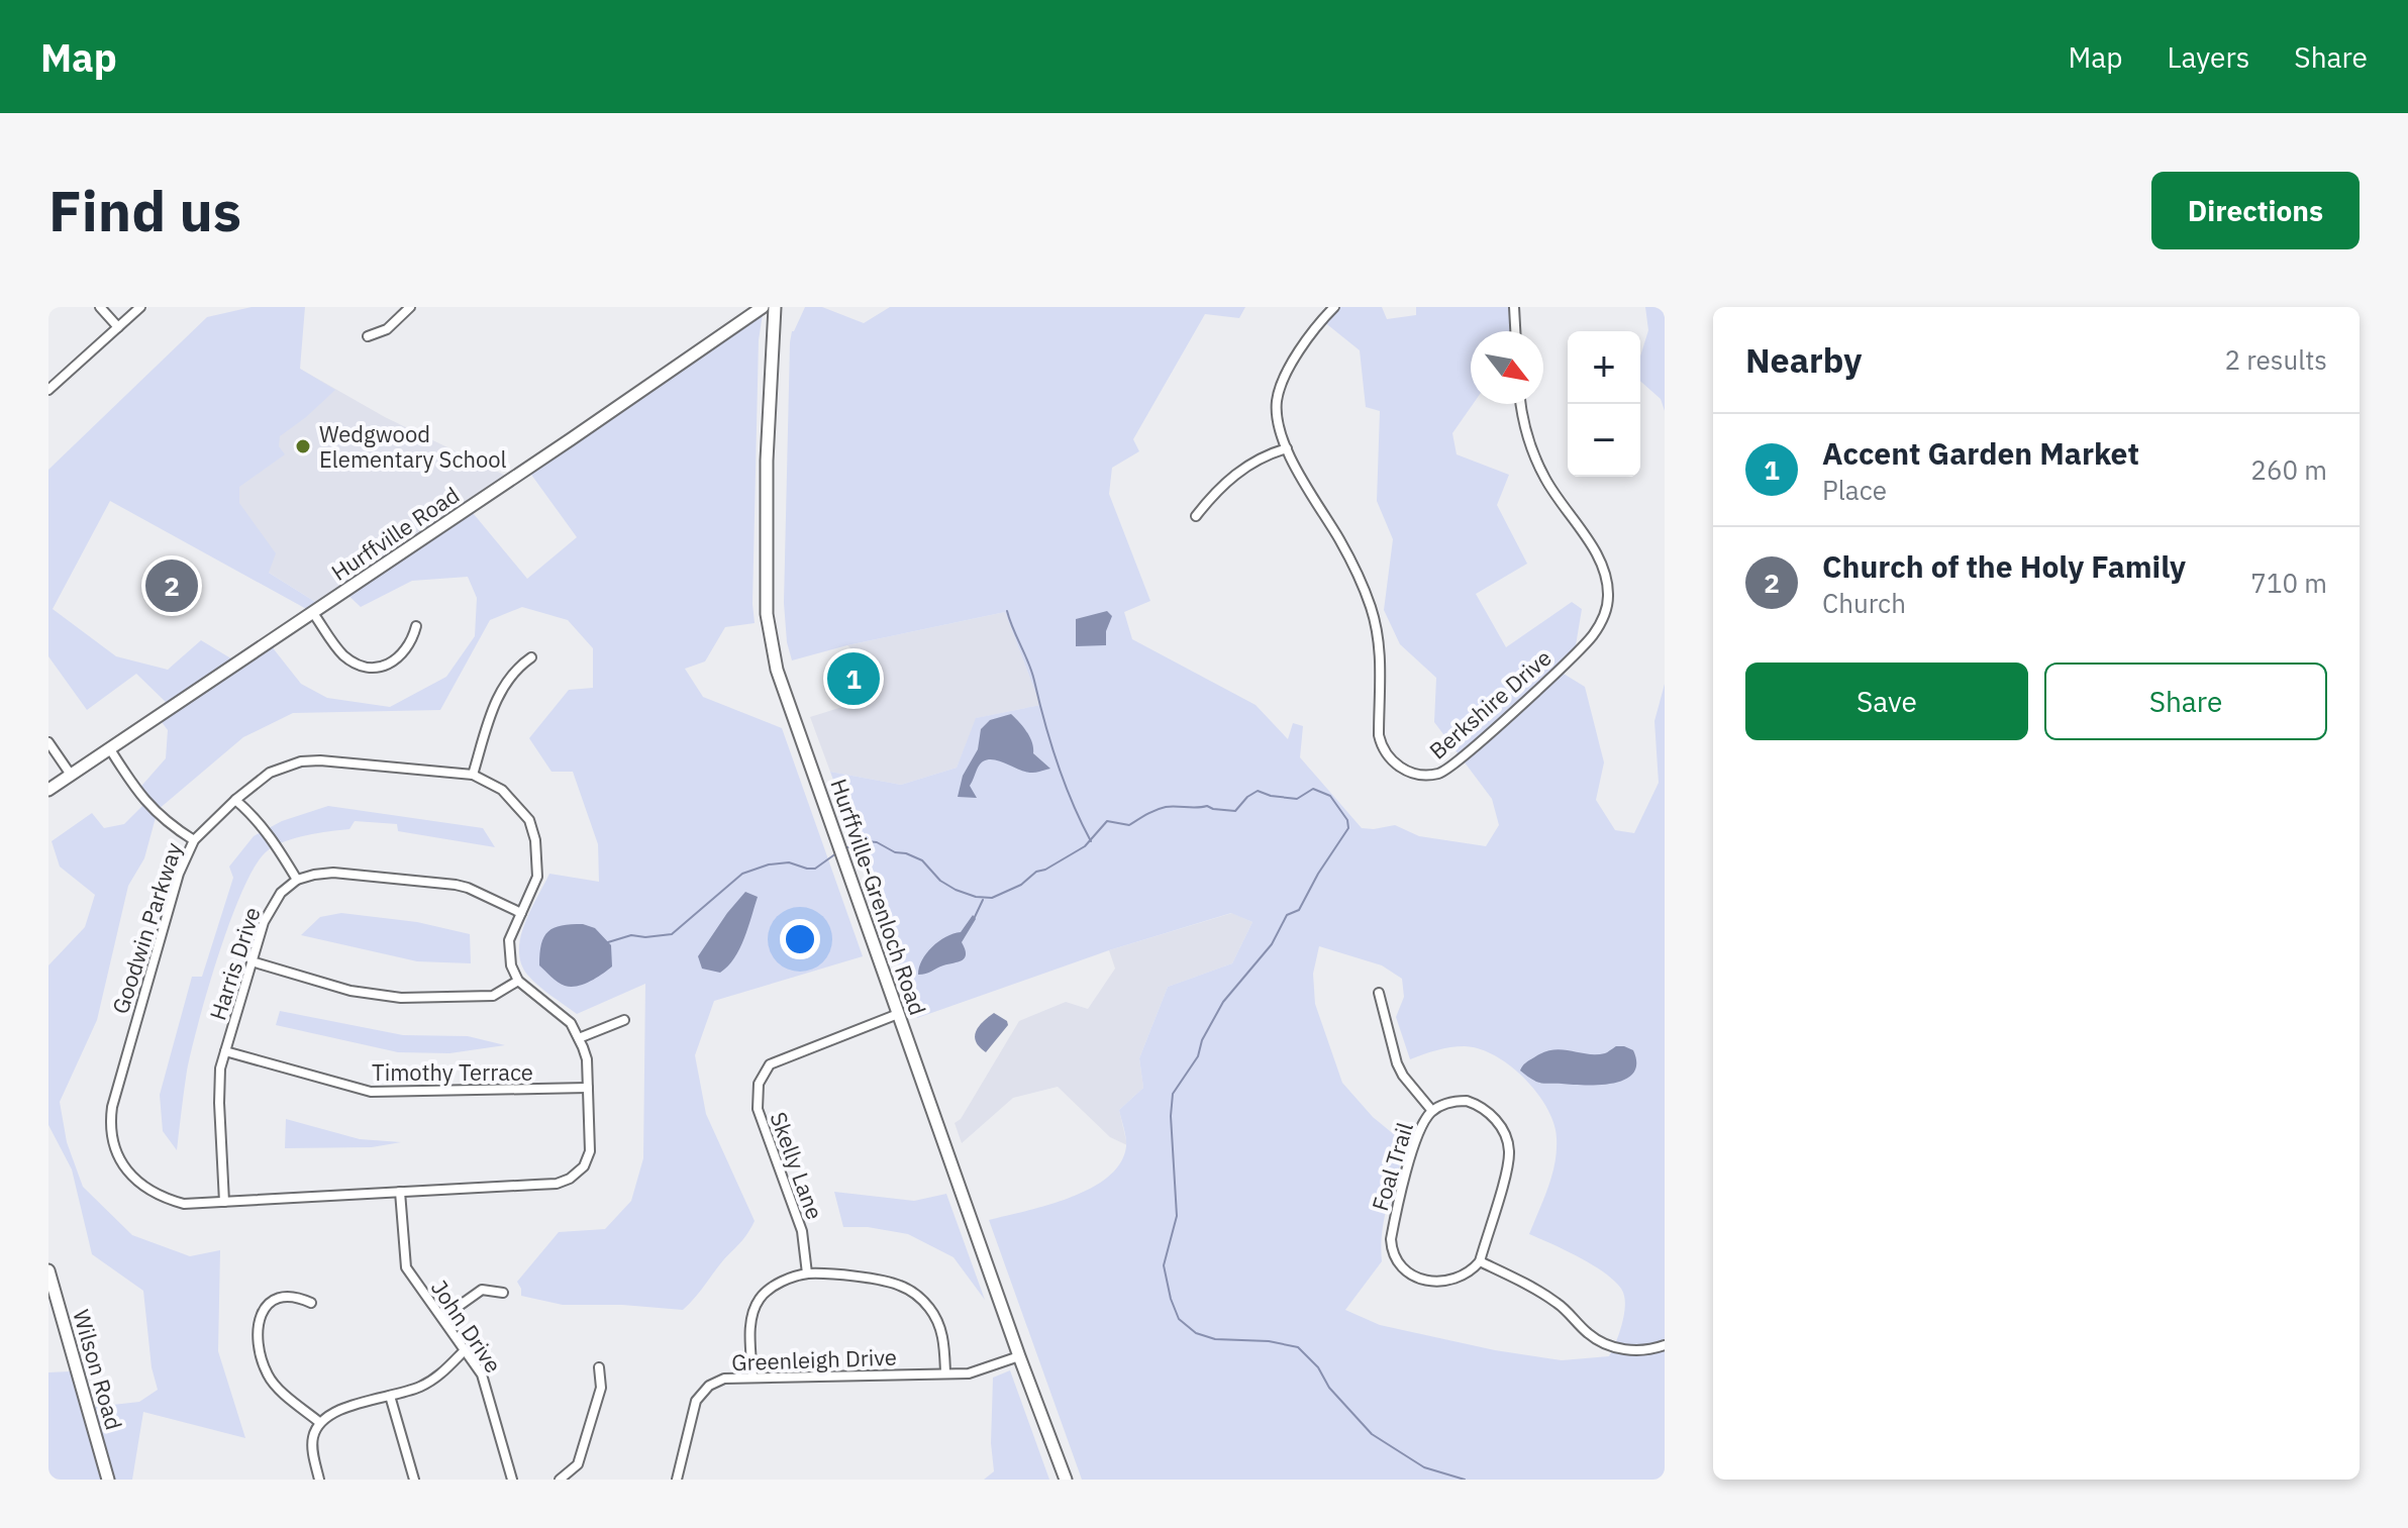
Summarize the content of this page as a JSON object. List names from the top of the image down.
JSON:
{
  "streets": {
    "main road": ["Hurffville Road", "Hurffville-Grenloch Road", "Wilson Road"],
    "street": [
      "Berkshire Drive",
      "Goodwin Parkway",
      "Harris Drive",
      "Timothy Terrace",
      "Skelly Lane",
      "Foal Trail",
      "John Drive",
      "Greenleigh Drive"
    ]
  },
  "crossings": [
    ["Hurffville-Grenloch Road", "Skelly Lane"],
    ["Hurffville-Grenloch Road", "Greenleigh Drive"],
    ["Goodwin Parkway", "Harris Drive"],
    ["Goodwin Parkway", "Timothy Terrace"],
    ["Goodwin Parkway", "John Drive"],
    ["Harris Drive", "Timothy Terrace"]
  ],
  "places": ["Wedgwood Elementary School"],
  "north": "bottom right",
  "page": {
    "header": "Map",
    "nav": ["Map", "Layers", "Share"],
    "buttons": [
      "Directions",
      ["Save", "Share"]
    ],
    "title": "Find us",
    "heading": ["Nearby", "2 results"],
    "map_buttons": ["+", "−"],
    "list": [
      {
        "mark": "1",
        "name": "Accent Garden Market",
        "note": "Place",
        "value": "260 m"
      },
      {
        "mark": "2",
        "name": "Church of the Holy Family",
        "note": "Church",
        "value": "710 m"
      }
    ],
    "pins": ["2", "1"]
  }
}
